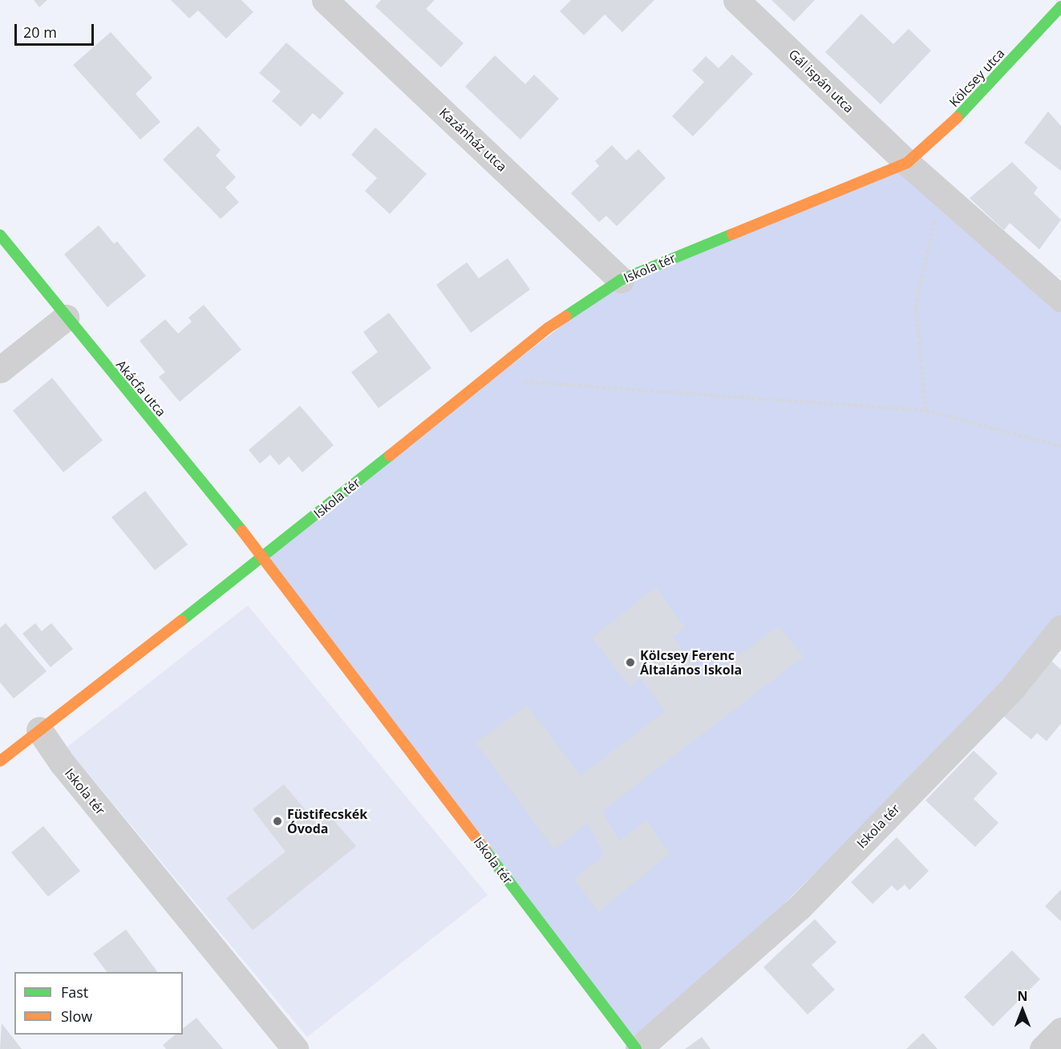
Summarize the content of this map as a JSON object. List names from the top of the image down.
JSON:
{
  "streets": {
    "street": [
      "Kölcsey utca",
      "Gál ispán utca",
      "Kazánház utca",
      "Iskola tér",
      "Akácfa utca"
    ]
  },
  "crossings": [
    ["Kölcsey utca", "Gál ispán utca"],
    ["Kölcsey utca", "Iskola tér"],
    ["Gál ispán utca", "Iskola tér"],
    ["Kazánház utca", "Iskola tér"],
    ["Iskola tér", "Akácfa utca"]
  ],
  "places": ["Kölcsey Ferenc Általános Iskola", "Füstifecskék Óvoda"],
  "legend": ["Fast", "Slow"],
  "scale_bar": "20 m",
  "north": "top"
}
